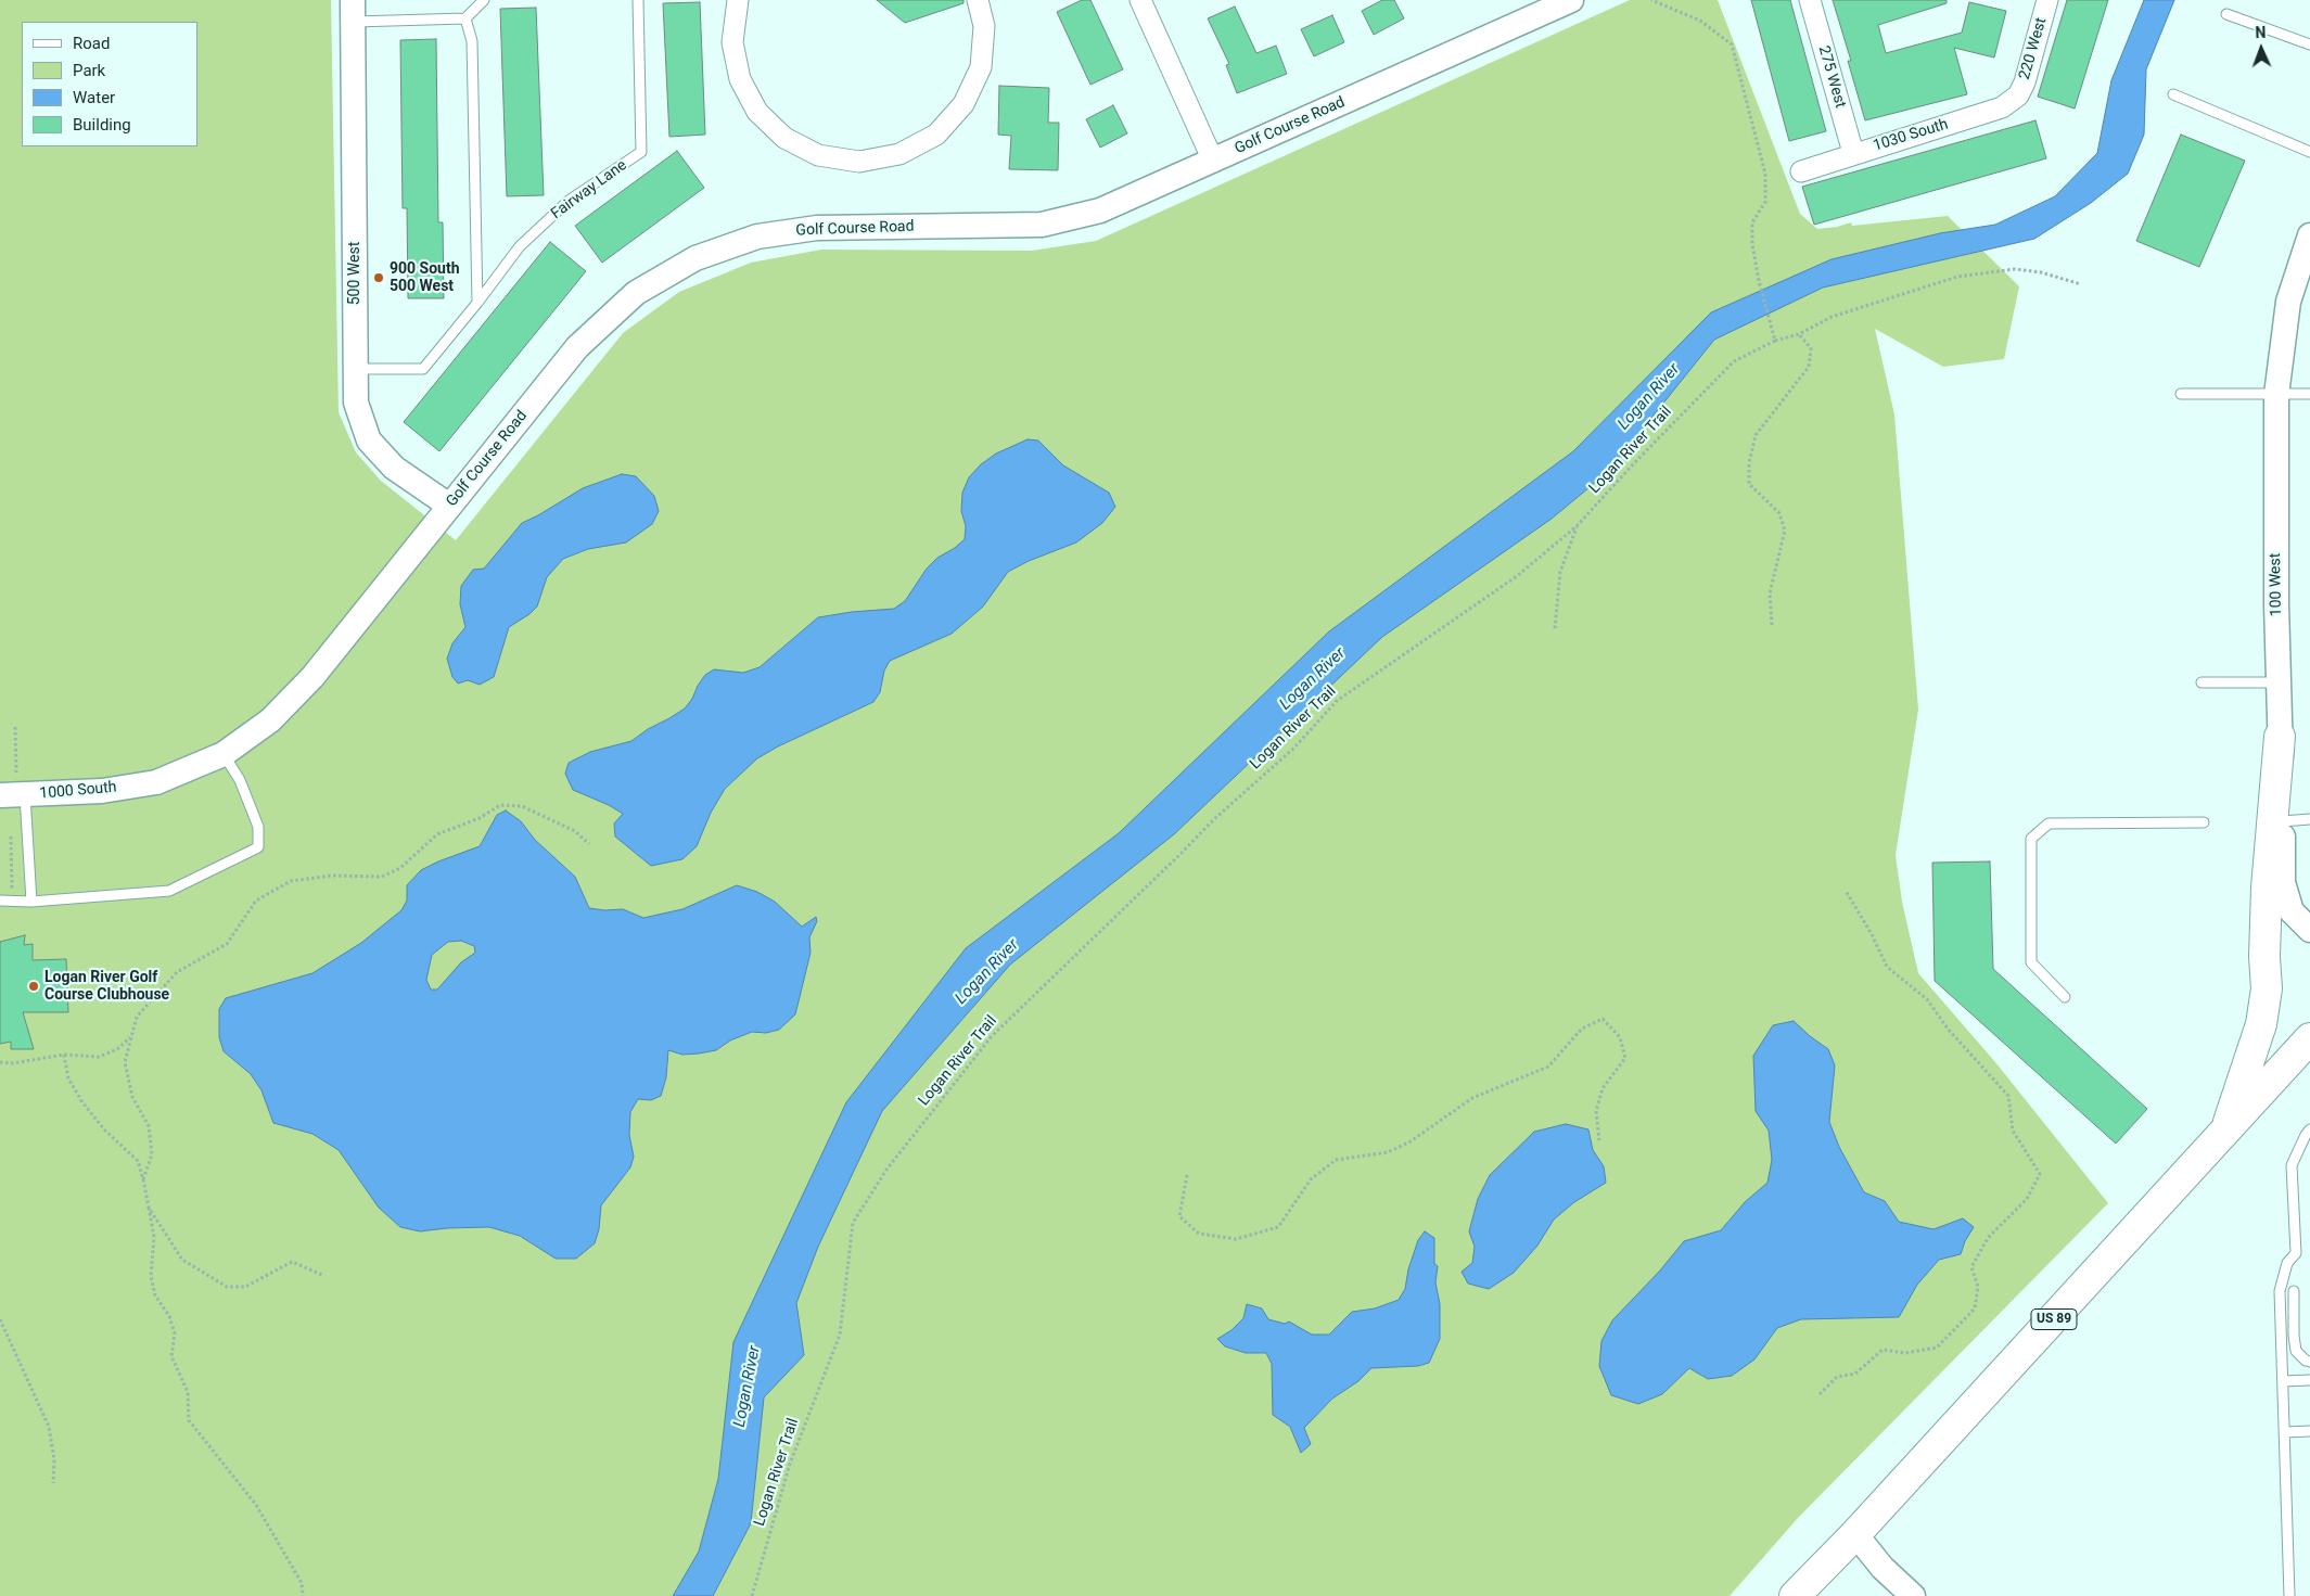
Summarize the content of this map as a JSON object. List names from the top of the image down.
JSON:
{
  "streets": {
    "highway": ["US 89"],
    "street": [
      "220 West",
      "275 West",
      "Golf Course Road",
      "1030 South",
      "500 West",
      "100 West",
      "1000 South"
    ],
    "lane": ["Fairway Lane"],
    "path": ["Logan River Trail"]
  },
  "crossings": [
    ["220 West", "1030 South"],
    ["275 West", "1030 South"],
    ["Golf Course Road", "500 West"],
    ["Golf Course Road", "1000 South"],
    ["Fairway Lane", "500 West"]
  ],
  "water": ["Logan River"],
  "places": ["900 South 500 West", "Logan River Golf Course Clubhouse"],
  "legend": [
    "Road",
    "Park",
    "Water",
    "Building"
  ],
  "north": "top"
}
